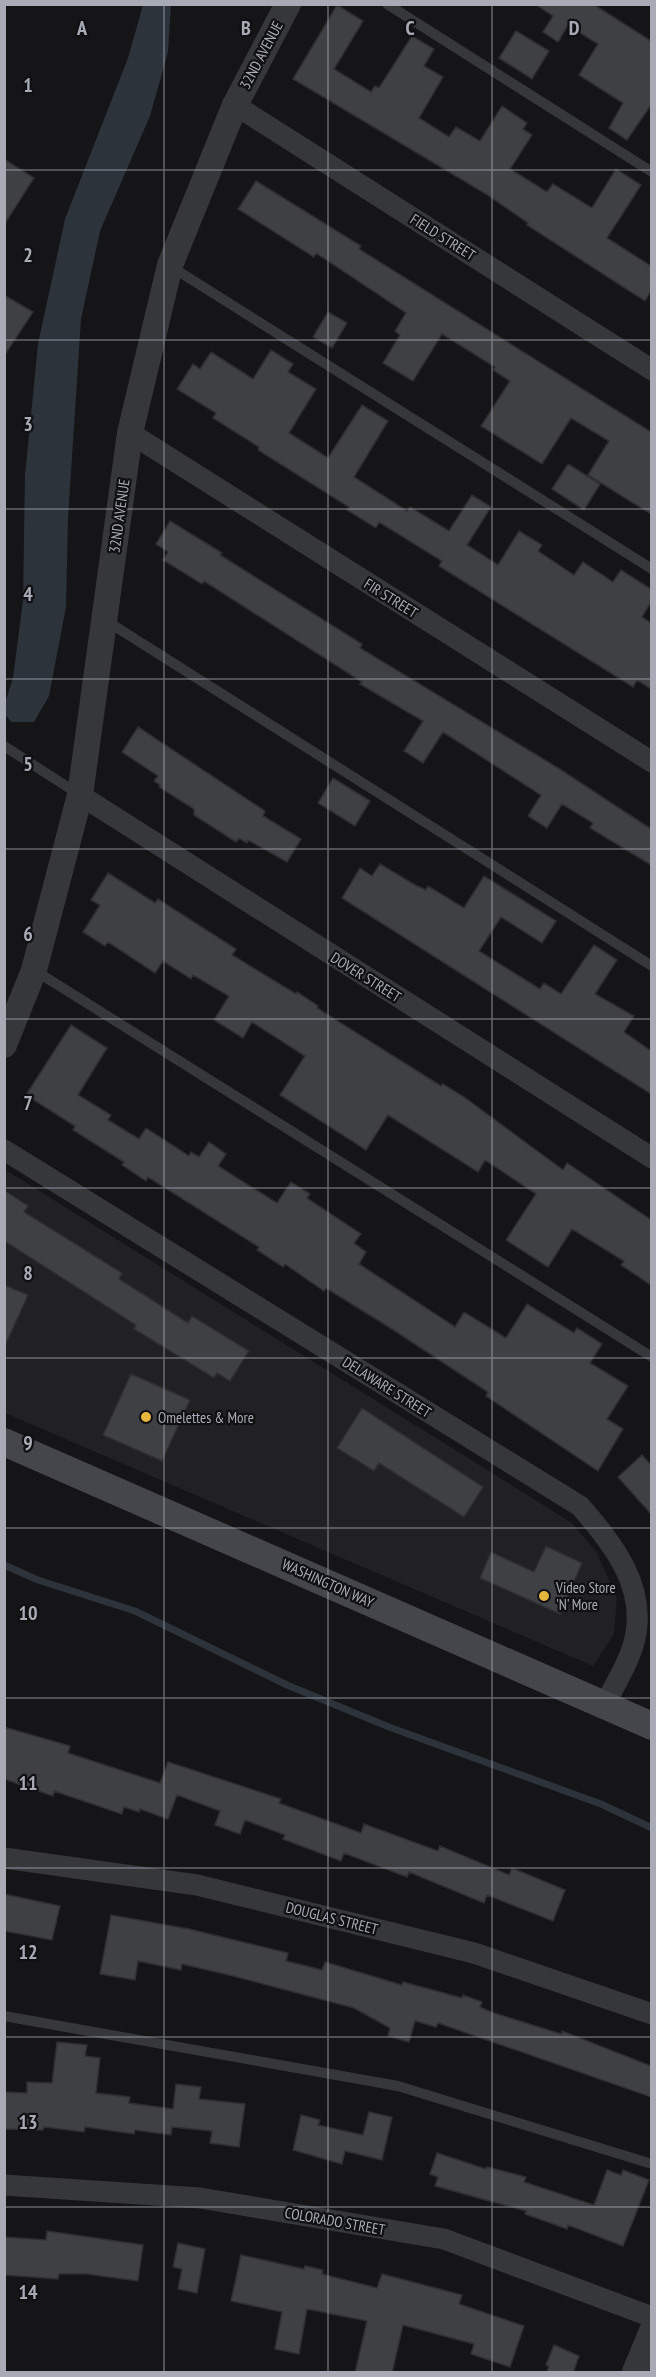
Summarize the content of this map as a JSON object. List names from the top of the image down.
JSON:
{
  "streets": {
    "main road": ["WASHINGTON WAY"],
    "street": [
      "32ND AVENUE",
      "FIELD STREET",
      "FIR STREET",
      "DOVER STREET",
      "DELAWARE STREET",
      "DOUGLAS STREET",
      "COLORADO STREET"
    ]
  },
  "crossings": [
    ["32ND AVENUE", "FIELD STREET"],
    ["32ND AVENUE", "FIR STREET"],
    ["32ND AVENUE", "DOVER STREET"],
    ["DELAWARE STREET", "WASHINGTON WAY"]
  ],
  "places": ["Omelettes & More", "Video Store 'N' More"],
  "grid": {
    "columns": [
      "A",
      "B",
      "C",
      "D"
    ],
    "rows": [
      "1",
      "2",
      "3",
      "4",
      "5",
      "6",
      "7",
      "8",
      "9",
      "10",
      "11",
      "12",
      "13",
      "14"
    ]
  }
}
